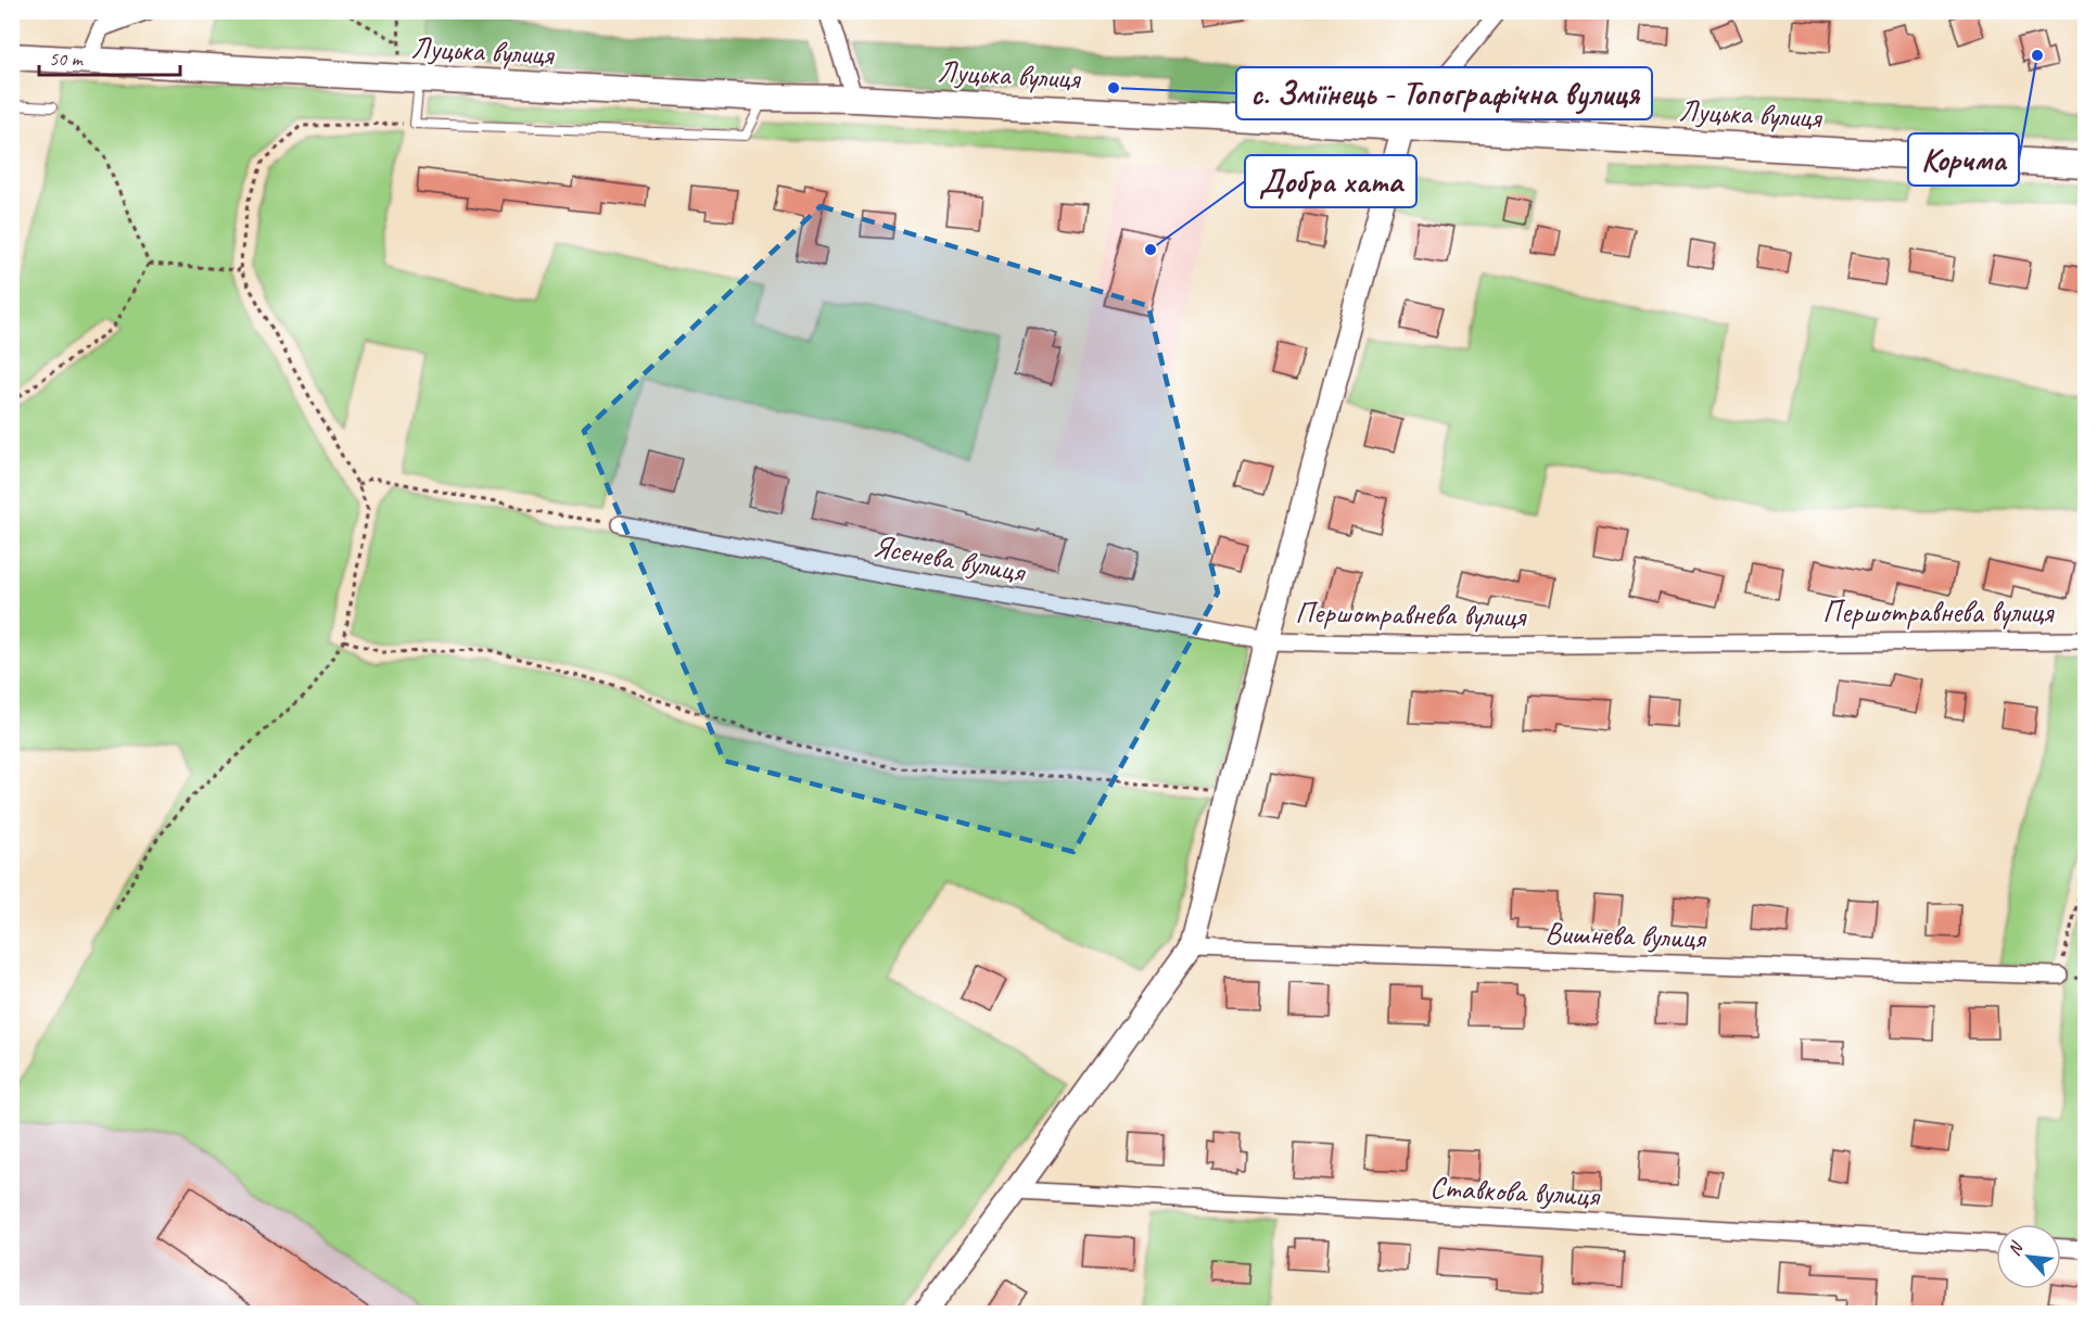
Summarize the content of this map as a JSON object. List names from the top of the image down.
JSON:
{
  "streets": {
    "main road": ["Луцька вулиця"],
    "street": [
      "Ясенева вулиця",
      "Першотравнева вулиця",
      "Вишнева вулиця",
      "Ставкова вулиця"
    ]
  },
  "crossings": [
    ["Луцька вулиця", "Першотравнева вулиця"],
    ["Ясенева вулиця", "Першотравнева вулиця"]
  ],
  "places": ["Корчма", "с. Зміїнець - Топографічна вулиця", "Добра хата"],
  "scale_bar": "50 m",
  "north": "top left"
}
